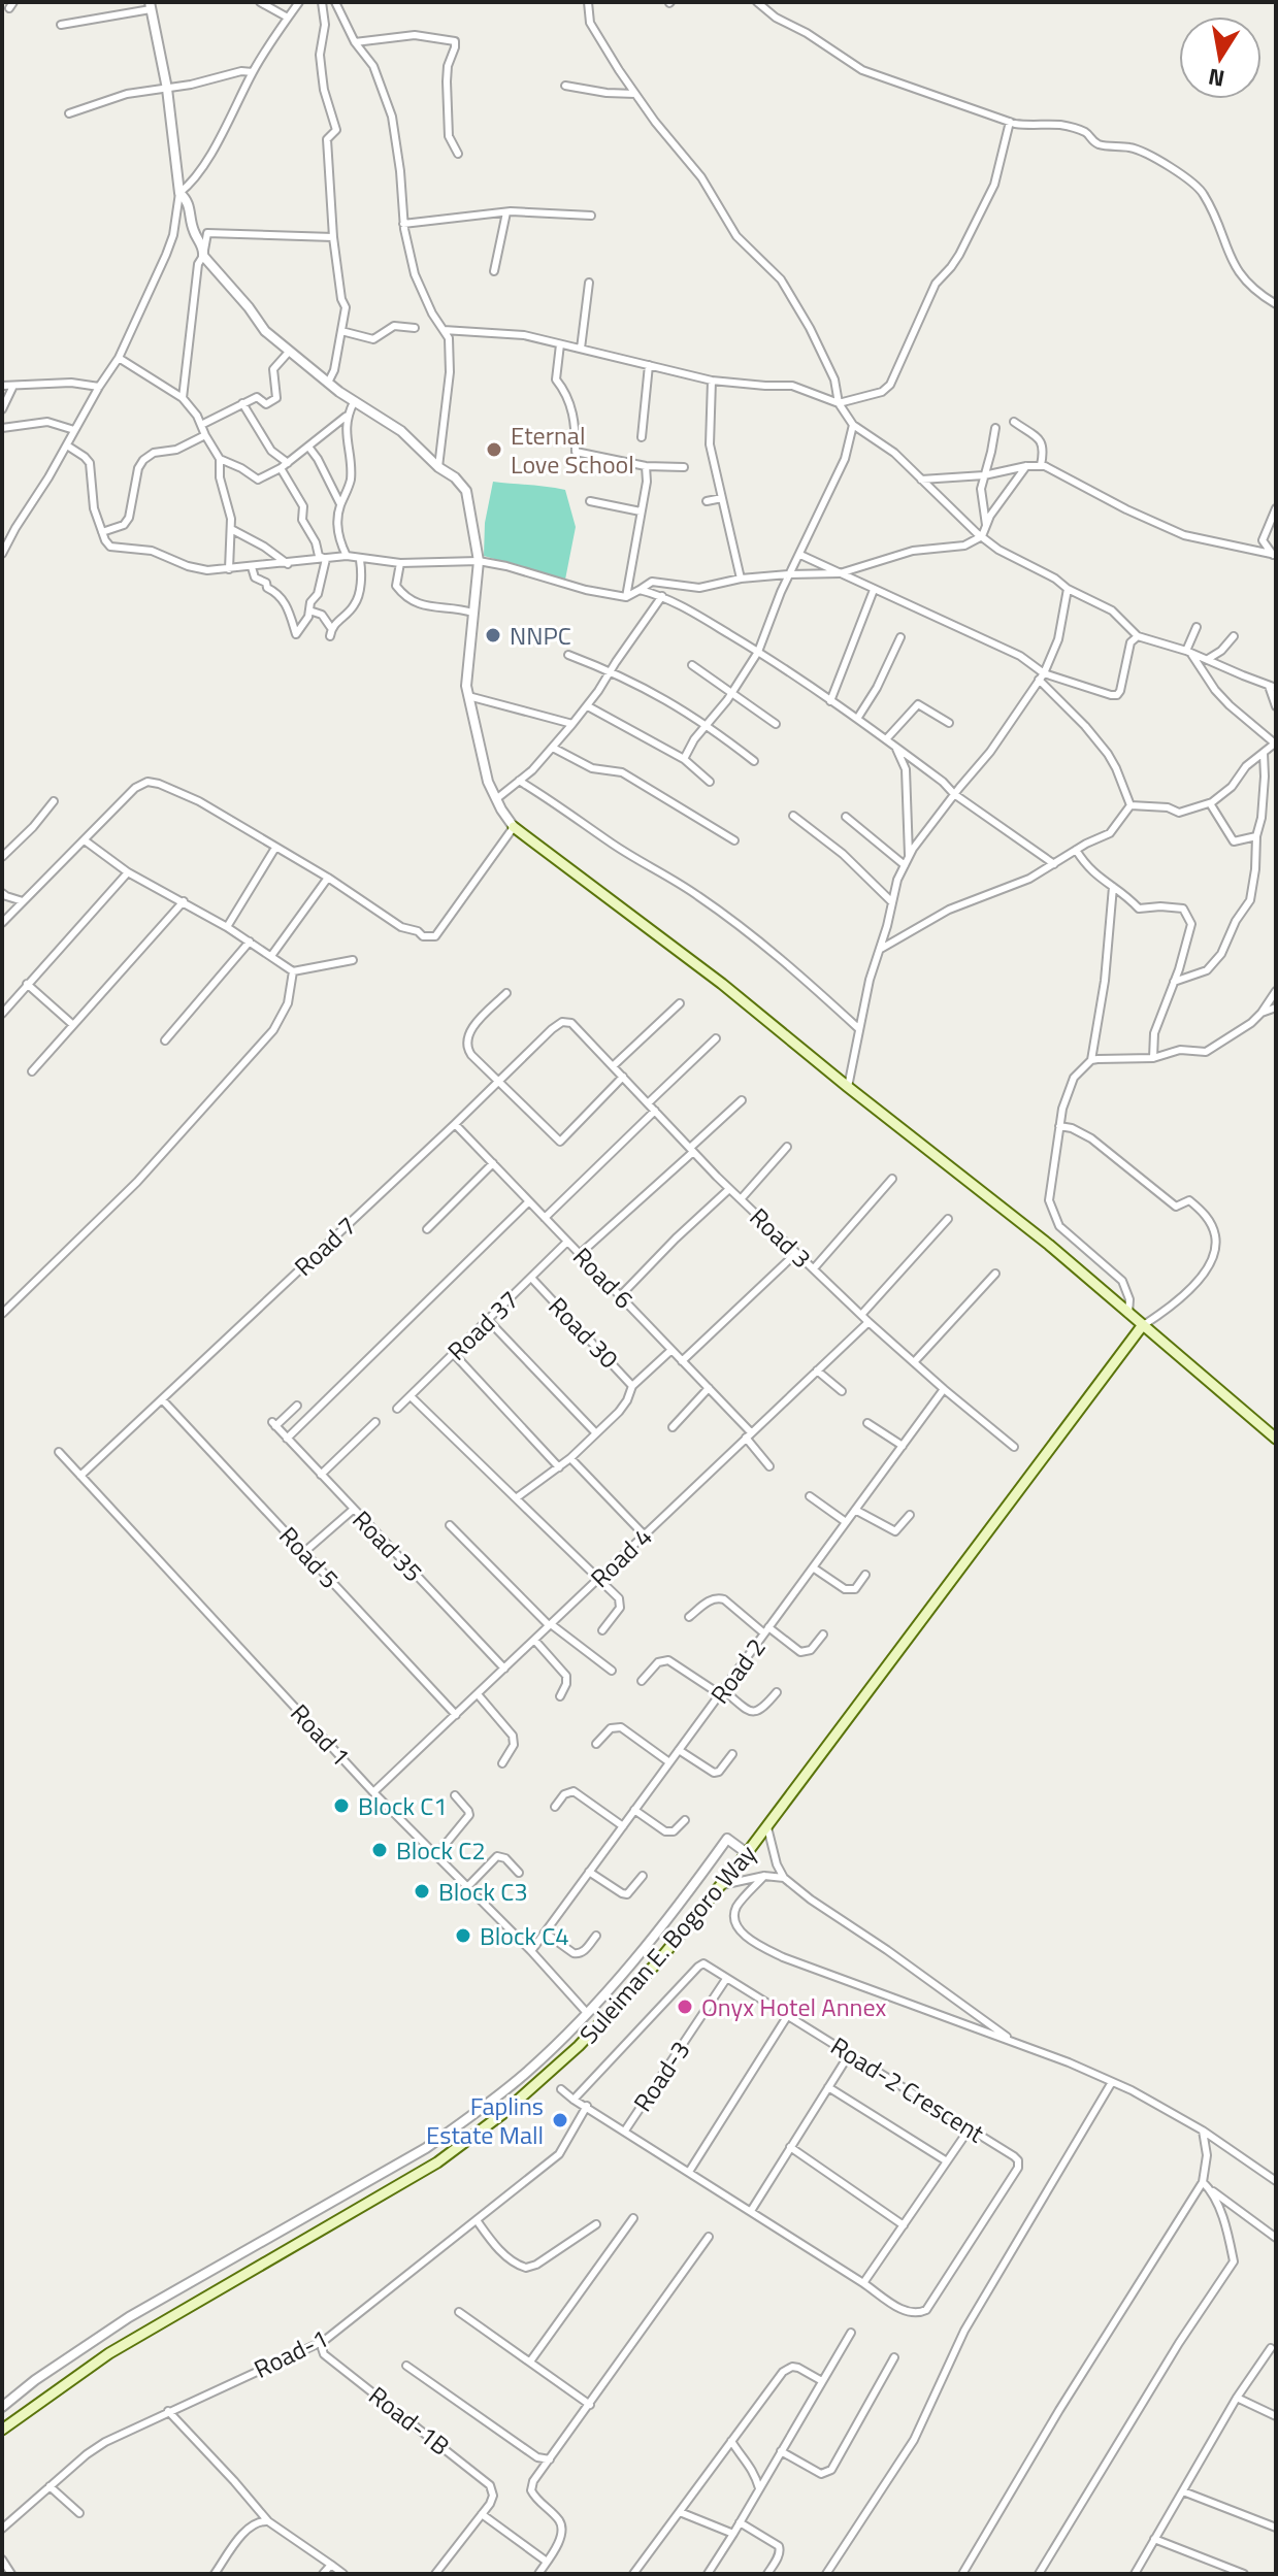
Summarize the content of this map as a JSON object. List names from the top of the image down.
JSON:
{
  "streets": {
    "main road": ["Suleiman E. Bogoro Way"],
    "street": [
      "Road 3",
      "Road 7",
      "Road 6",
      "Road 37",
      "Road 30",
      "Road 35",
      "Road 5",
      "Road 4",
      "Road 2",
      "Road 1",
      "Road-3",
      "Road-2 Crescent",
      "Road-1",
      "Road-1B"
    ]
  },
  "crossings": [
    ["Road 3", "Road 7"],
    ["Road 3", "Road 4"],
    ["Road 3", "Road 2"],
    ["Road 7", "Road 6"],
    ["Road 7", "Road 5"],
    ["Road 7", "Road 1"],
    ["Road 6", "Road 37"],
    ["Road 6", "Road 30"],
    ["Road 6", "Road 4"],
    ["Road 37", "Road 30"],
    ["Road 35", "Road 4"],
    ["Road 5", "Road 4"],
    ["Road 4", "Road 1"],
    ["Road 2", "Road 1"],
    ["Road 1", "Suleiman E. Bogoro Way"],
    ["Road-3", "Road-2 Crescent"],
    ["Road-1", "Road-1B"]
  ],
  "places": [
    "Eternal Love School",
    "NNPC",
    "Block C1",
    "Block C2",
    "Block C3",
    "Block C4",
    "Onyx Hotel Annex",
    "Faplins Estate Mall"
  ],
  "north": "bottom"
}
